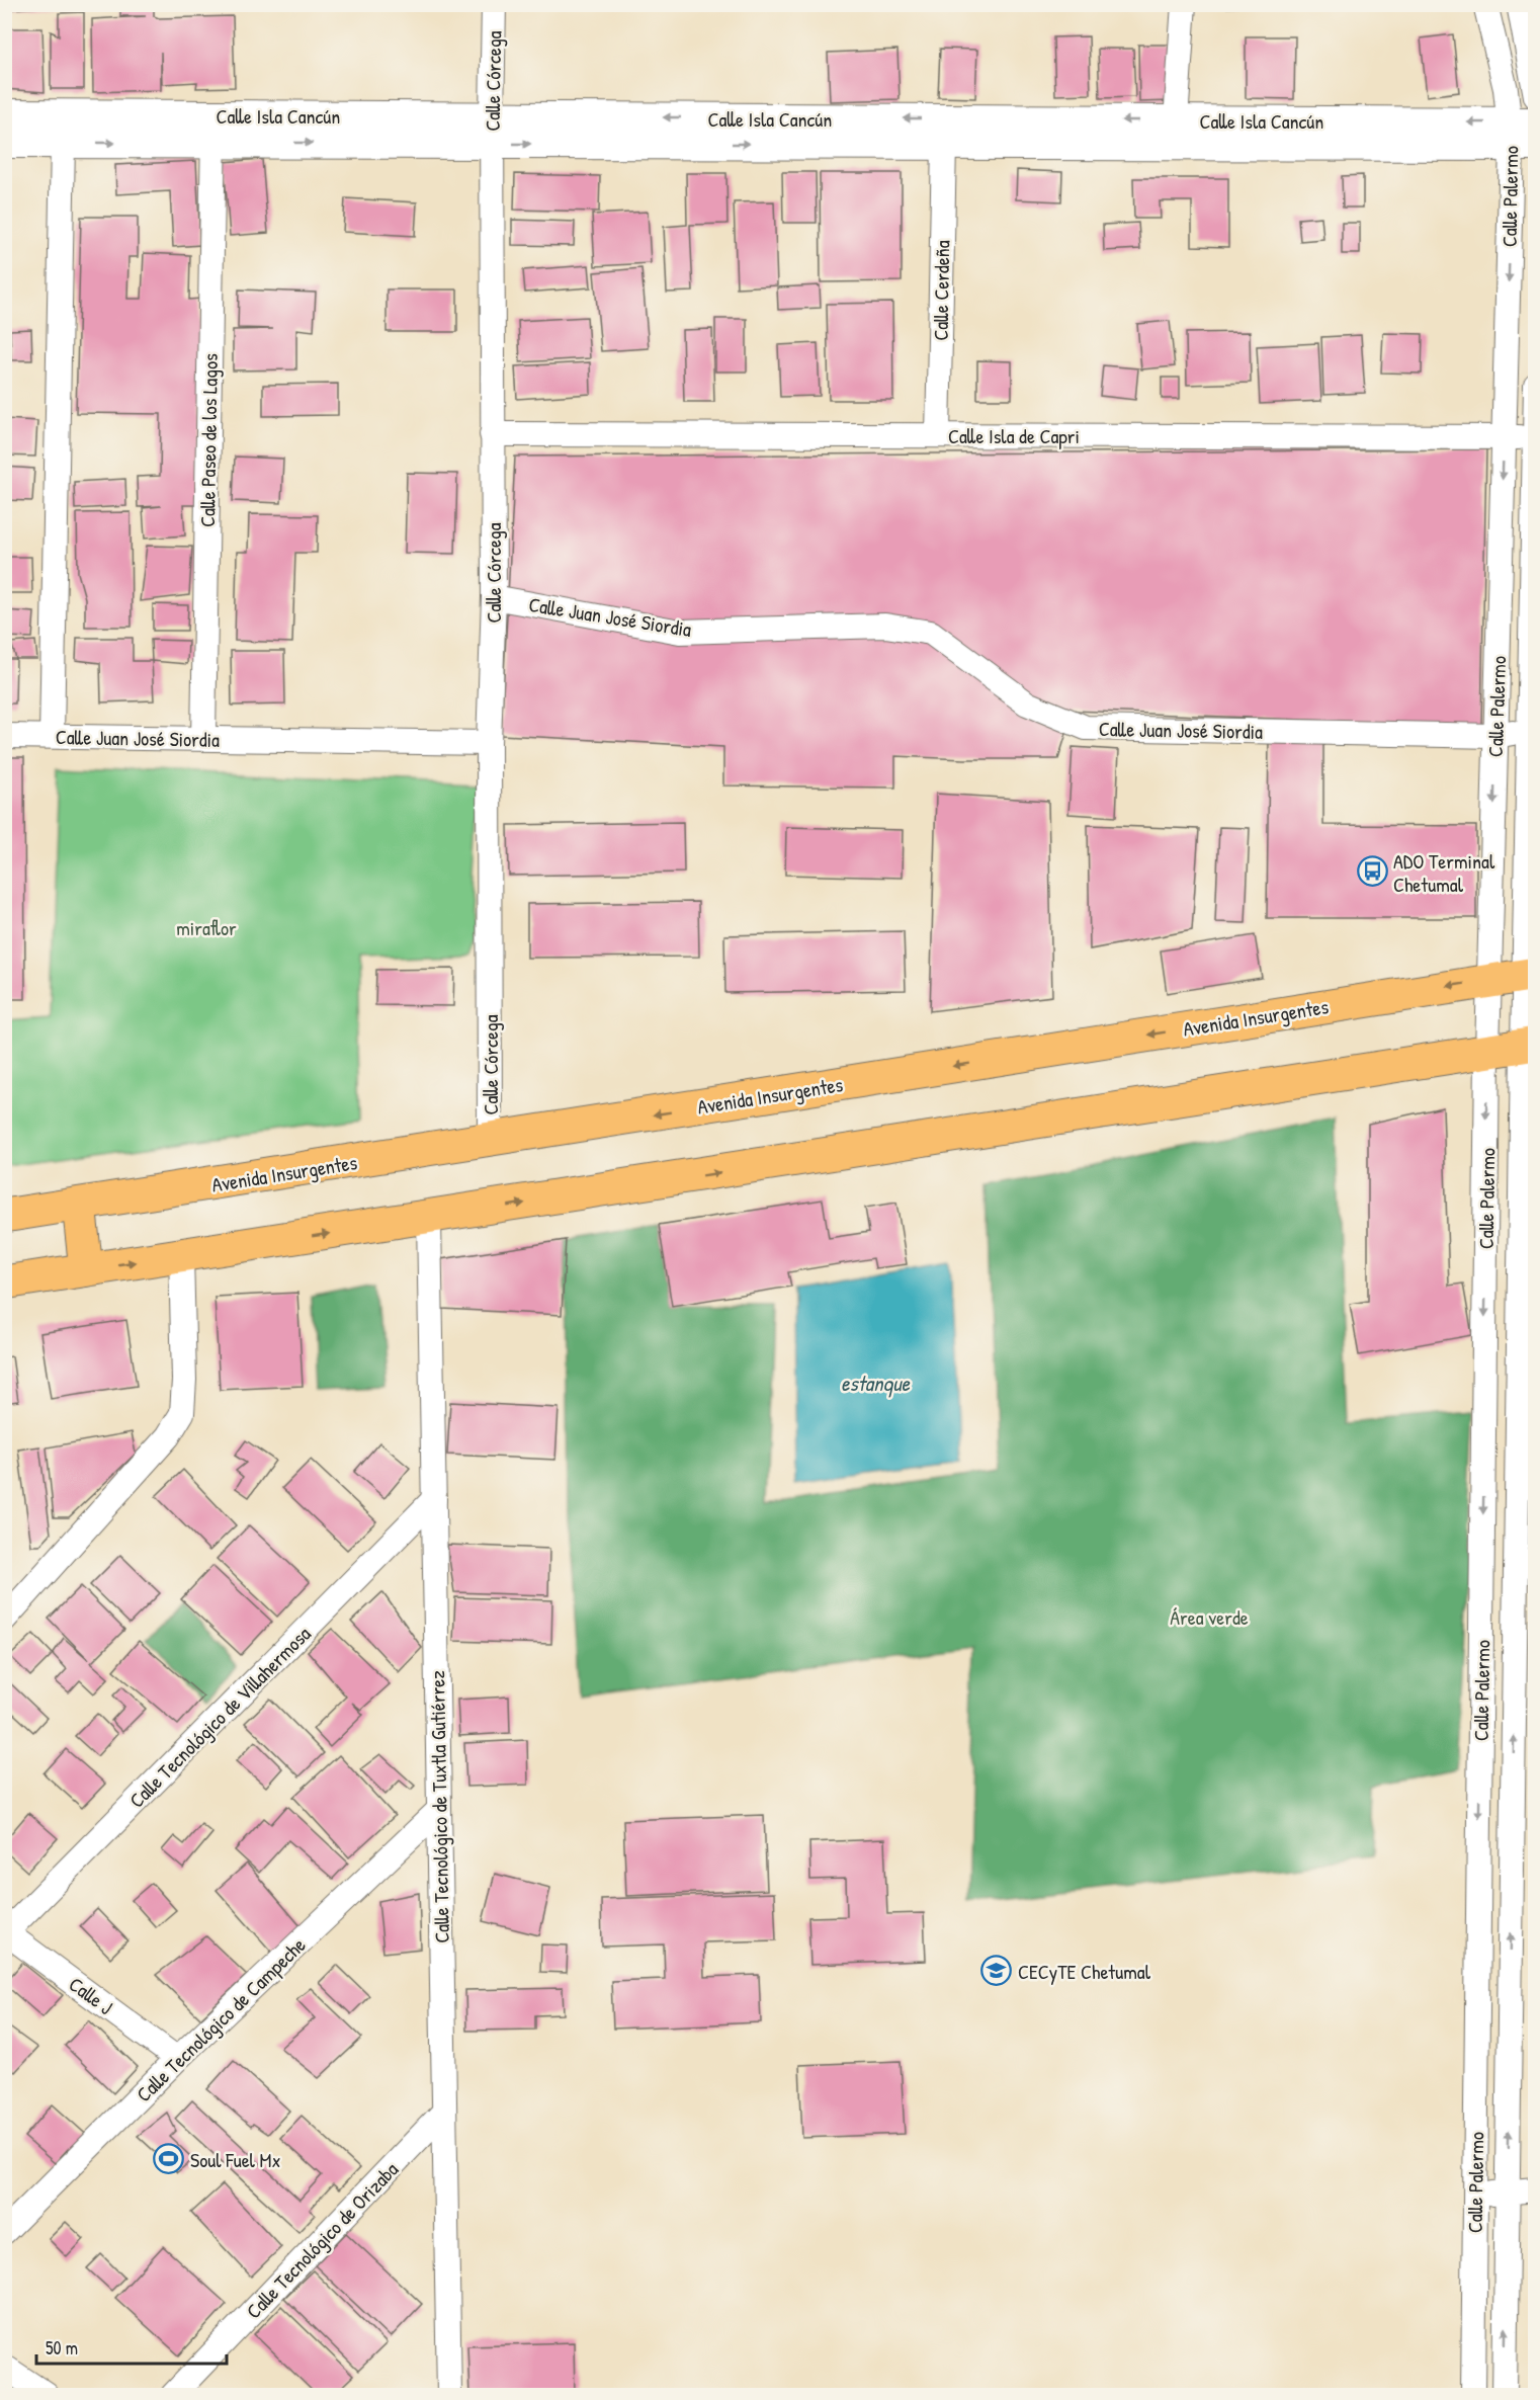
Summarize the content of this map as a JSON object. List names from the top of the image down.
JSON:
{
  "streets": {
    "main road": ["Avenida Insurgentes"],
    "street": [
      "Calle Córcega",
      "Calle Isla Cancún",
      "Calle Palermo",
      "Calle Cerdeña",
      "Calle Isla de Capri",
      "Calle Paseo de los Lagos",
      "Calle Juan José Siordia",
      "Calle Tecnológico de Villahermosa",
      "Calle Tecnológico de Tuxtla Gutiérrez",
      "Calle J",
      "Calle Tecnológico de Campeche",
      "Calle Tecnológico de Orizaba"
    ]
  },
  "crossings": [
    ["Calle Córcega", "Calle Isla Cancún"],
    ["Calle Córcega", "Calle Isla de Capri"],
    ["Calle Córcega", "Calle Juan José Siordia"],
    ["Calle Córcega", "Avenida Insurgentes"],
    ["Calle Isla Cancún", "Calle Palermo"],
    ["Calle Isla Cancún", "Calle Cerdeña"],
    ["Calle Isla Cancún", "Calle Paseo de los Lagos"],
    ["Calle Palermo", "Calle Isla de Capri"],
    ["Calle Palermo", "Calle Juan José Siordia"],
    ["Calle Palermo", "Avenida Insurgentes"],
    ["Calle Cerdeña", "Calle Isla de Capri"],
    ["Calle Paseo de los Lagos", "Calle Juan José Siordia"],
    ["Calle Tecnológico de Villahermosa", "Calle Tecnológico de Tuxtla Gutiérrez"],
    ["Calle Tecnológico de Villahermosa", "Calle J"],
    ["Calle Tecnológico de Tuxtla Gutiérrez", "Calle Tecnológico de Campeche"],
    ["Calle Tecnológico de Tuxtla Gutiérrez", "Calle Tecnológico de Orizaba"],
    ["Calle J", "Calle Tecnológico de Campeche"]
  ],
  "water": ["estanque"],
  "parks": ["miraflor", "Área verde"],
  "places": {
    "bus stop": ["ADO Terminal Chetumal"],
    "school or university": ["CECyTE Chetumal"],
    "sports": ["Soul Fuel Mx"]
  },
  "scale_bar": "50 m"
}
